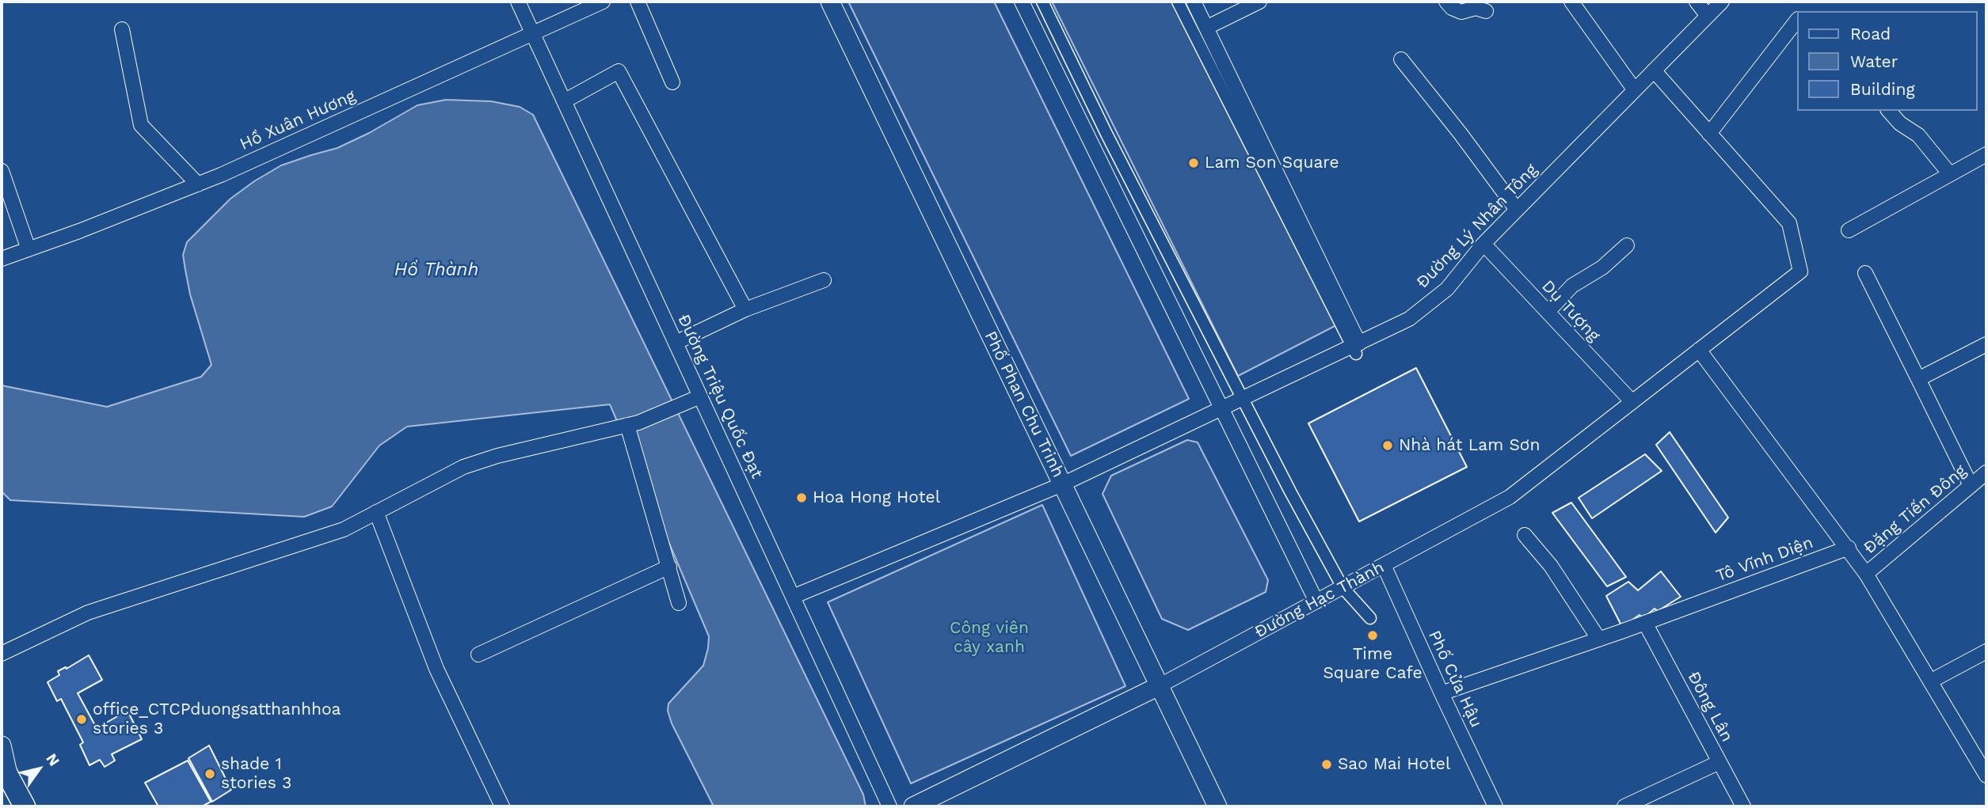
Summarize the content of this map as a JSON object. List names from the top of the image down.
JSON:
{
  "streets": {
    "street": [
      "Hồ Xuân Hương",
      "Đường Lý Nhân Tông",
      "Dụ Tượng",
      "Đường Triệu Quốc Đạt",
      "Phố Phan Chu Trinh",
      "Đặng Tiến Đông",
      "Tô Vĩnh Diện",
      "Đường Hạc Thành",
      "Phố Cửa Hậu",
      "Đông Lân"
    ]
  },
  "crossings": [
    ["Hồ Xuân Hương", "Đường Triệu Quốc Đạt"],
    ["Đường Lý Nhân Tông", "Dụ Tượng"],
    ["Đường Lý Nhân Tông", "Đường Triệu Quốc Đạt"],
    ["Đường Lý Nhân Tông", "Phố Phan Chu Trinh"],
    ["Dụ Tượng", "Đường Hạc Thành"],
    ["Phố Phan Chu Trinh", "Đường Hạc Thành"],
    ["Tô Vĩnh Diện", "Phố Cửa Hậu"],
    ["Tô Vĩnh Diện", "Đông Lân"],
    ["Đường Hạc Thành", "Phố Cửa Hậu"]
  ],
  "water": ["Hồ Thành"],
  "parks": ["Công viên cây xanh"],
  "places": [
    "Lam Son Square",
    "Nhà hát Lam Sơn",
    "Hoa Hong Hotel",
    "Time Square Cafe",
    "office_CTCPduongsatthanhhoa stories 3",
    "Sao Mai Hotel",
    "shade 1 stories 3"
  ],
  "legend": ["Road", "Water", "Building"],
  "north": "top right"
}
